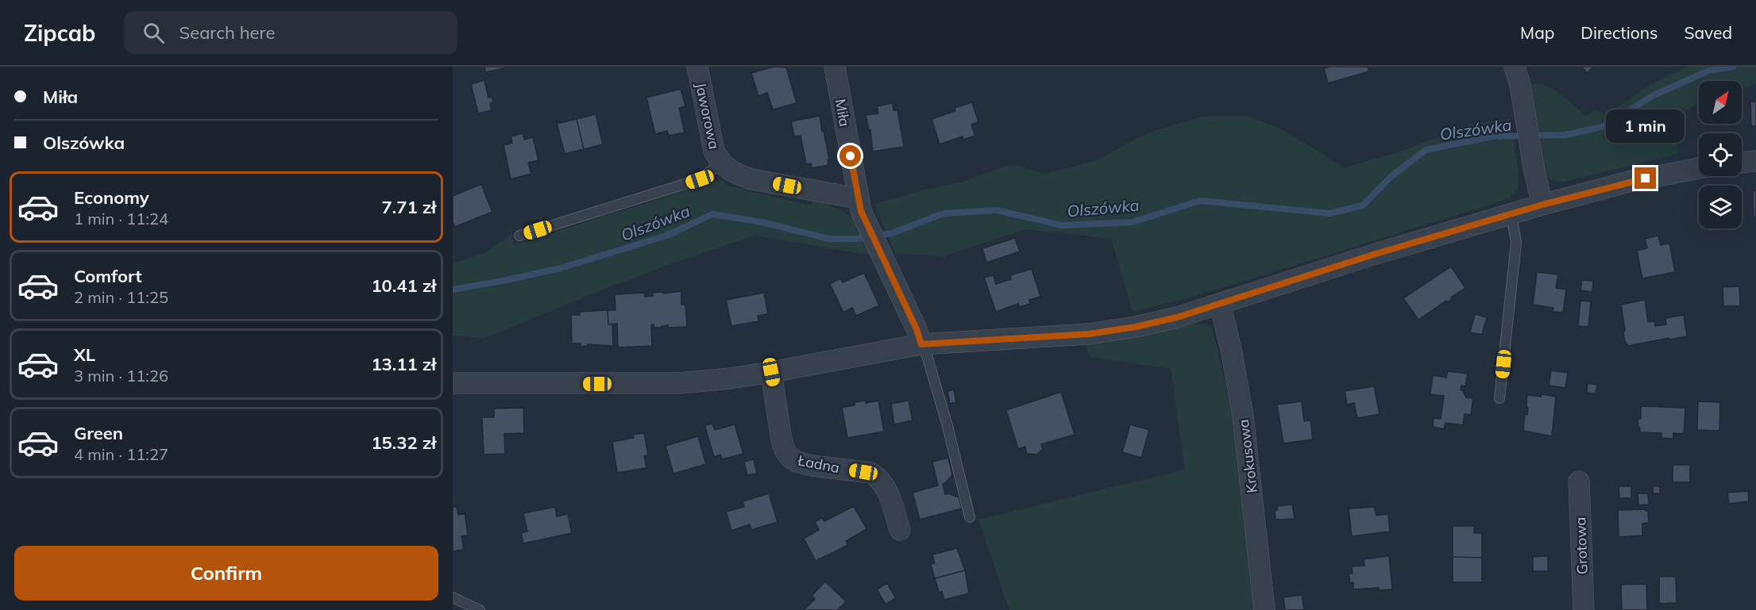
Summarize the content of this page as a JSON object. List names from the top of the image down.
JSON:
{
  "streets": {
    "street": [
      "Miła",
      "Jaworowa",
      "Krokusowa",
      "Ładna",
      "Grotowa"
    ]
  },
  "crossings": [
    ["Miła", "Jaworowa"]
  ],
  "water": ["Olszówka"],
  "north": "top right",
  "page": {
    "header": "Zipcab",
    "search": "Search here",
    "nav": ["Map", "Directions", "Saved"],
    "banner": ["Miła", "Olszówka"],
    "bubble": "1 min",
    "list": [
      {
        "name": "Economy",
        "note": "1 min · 11:24",
        "value": "7.71 zł"
      },
      {
        "name": "Comfort",
        "note": "2 min · 11:25",
        "value": "10.41 zł"
      },
      {
        "name": "XL",
        "note": "3 min · 11:26",
        "value": "13.11 zł"
      },
      {
        "name": "Green",
        "note": "4 min · 11:27",
        "value": "15.32 zł"
      }
    ],
    "buttons": "Confirm"
  }
}
